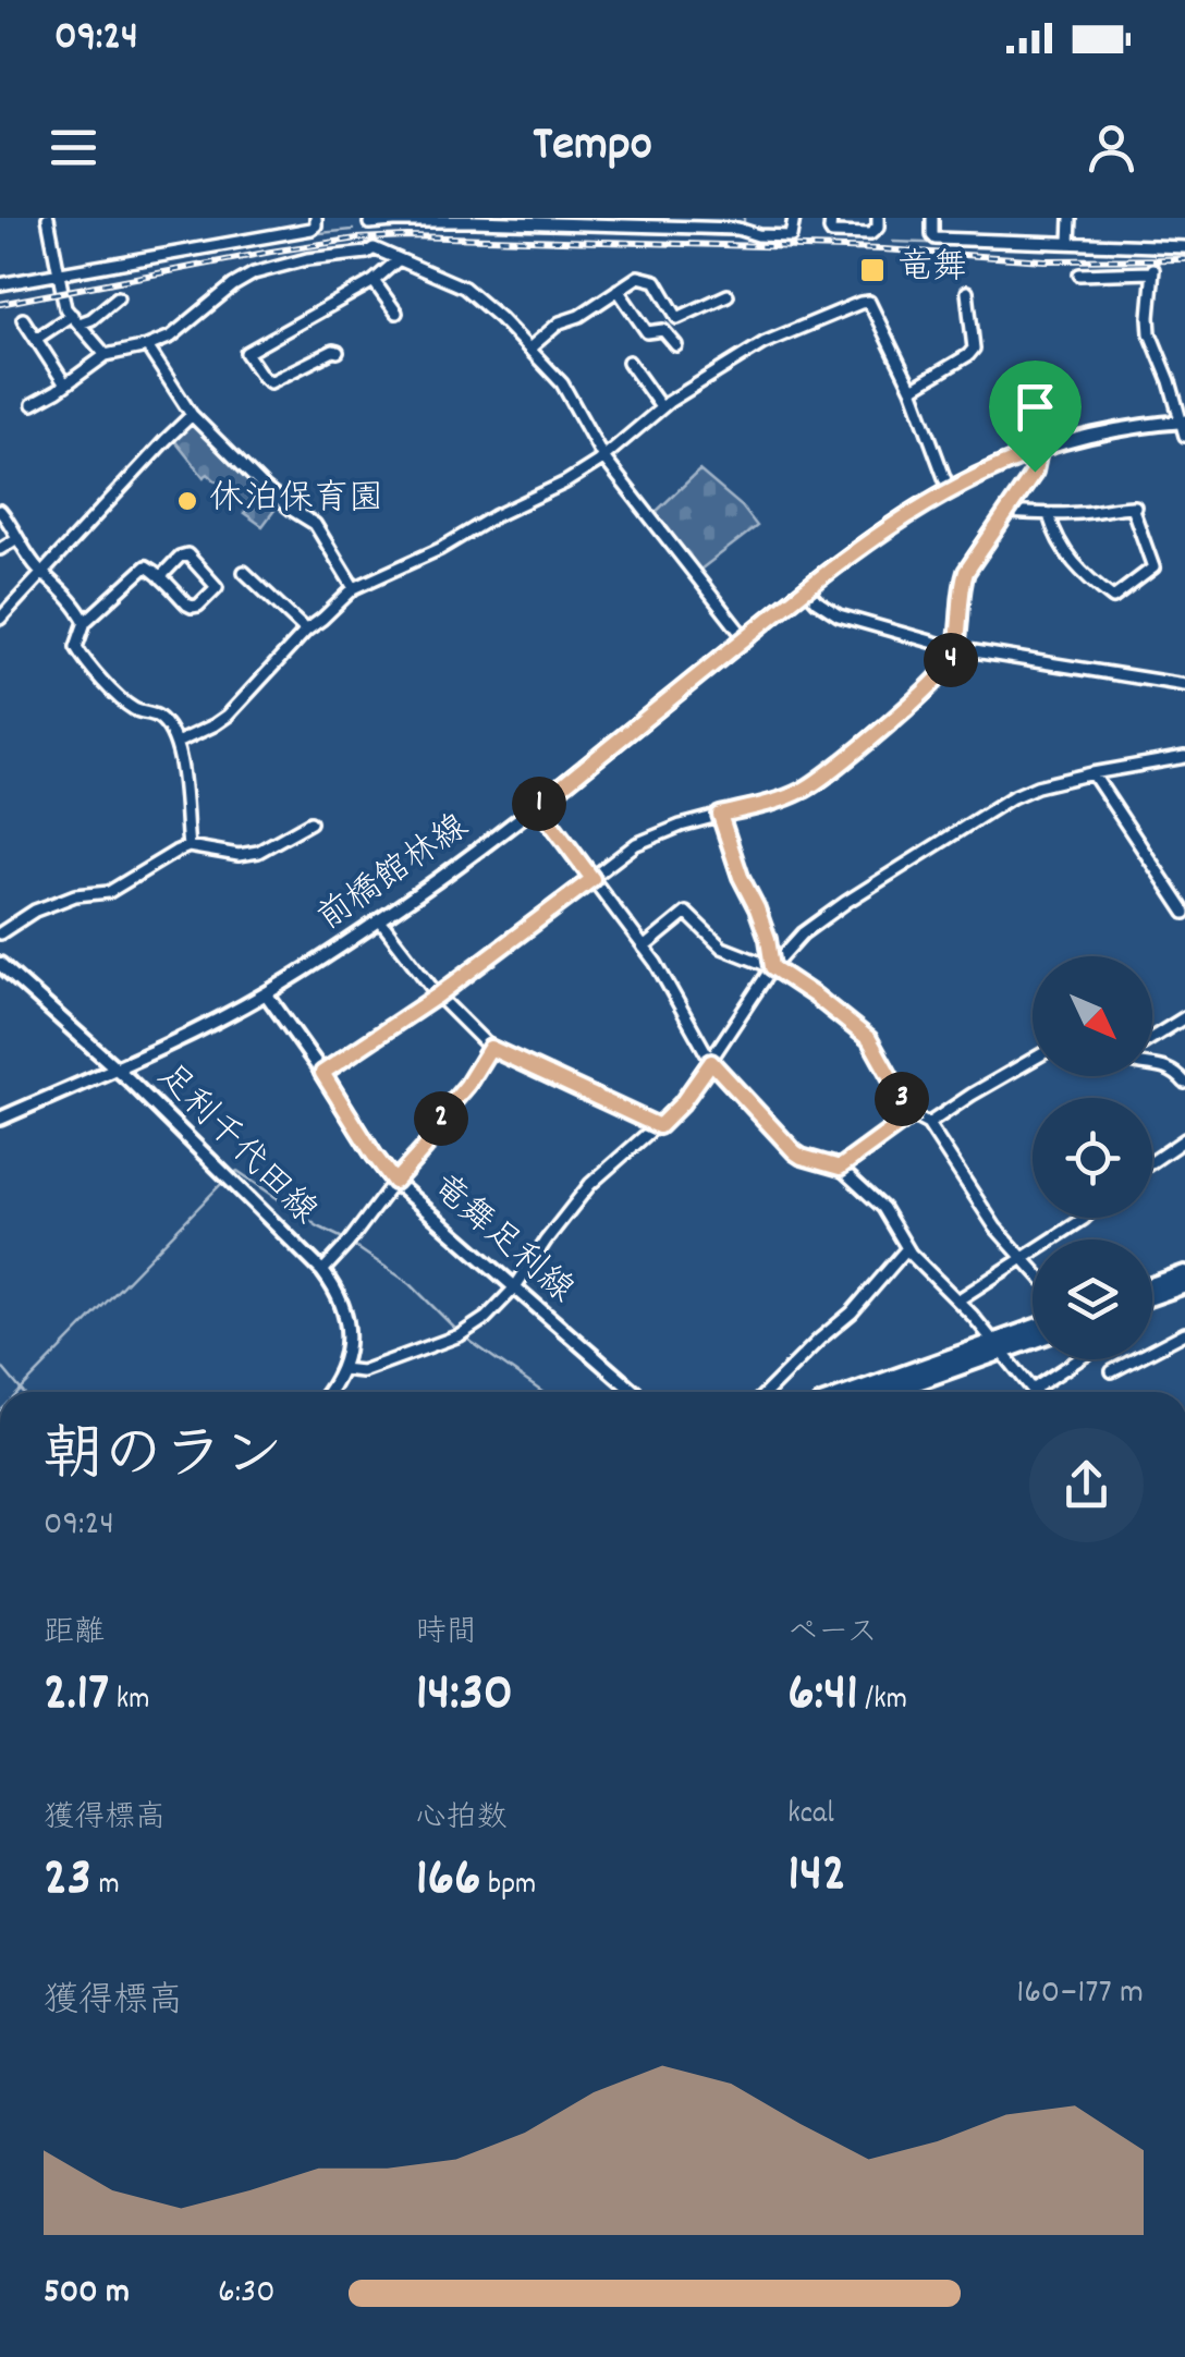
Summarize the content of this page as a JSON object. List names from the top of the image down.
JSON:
{
  "streets": {
    "main road": ["前橋館林線", "足利千代田線", "竜舞足利線"]
  },
  "crossings": [
    ["前橋館林線", "足利千代田線"],
    ["前橋館林線", "竜舞足利線"]
  ],
  "places": {
    "transit": ["竜舞"],
    "other": ["休泊保育園"]
  },
  "north": "bottom right",
  "page": {
    "status": "09:24",
    "header": "Tempo",
    "pins": [
      "4",
      "1",
      "3",
      "2"
    ],
    "heading": ["朝のラン", "09:24"],
    "stats": [
      ["距離", "2.17 km"],
      ["時間", "14:30"],
      ["ペース", "6:41 /km"],
      ["獲得標高", "23 m"],
      ["心拍数", "166 bpm"],
      ["kcal", "142"]
    ],
    "chart": ["獲得標高", "160–177 m"],
    "list": [
      {
        "name": "500 m",
        "note": "6:30"
      }
    ]
  }
}
